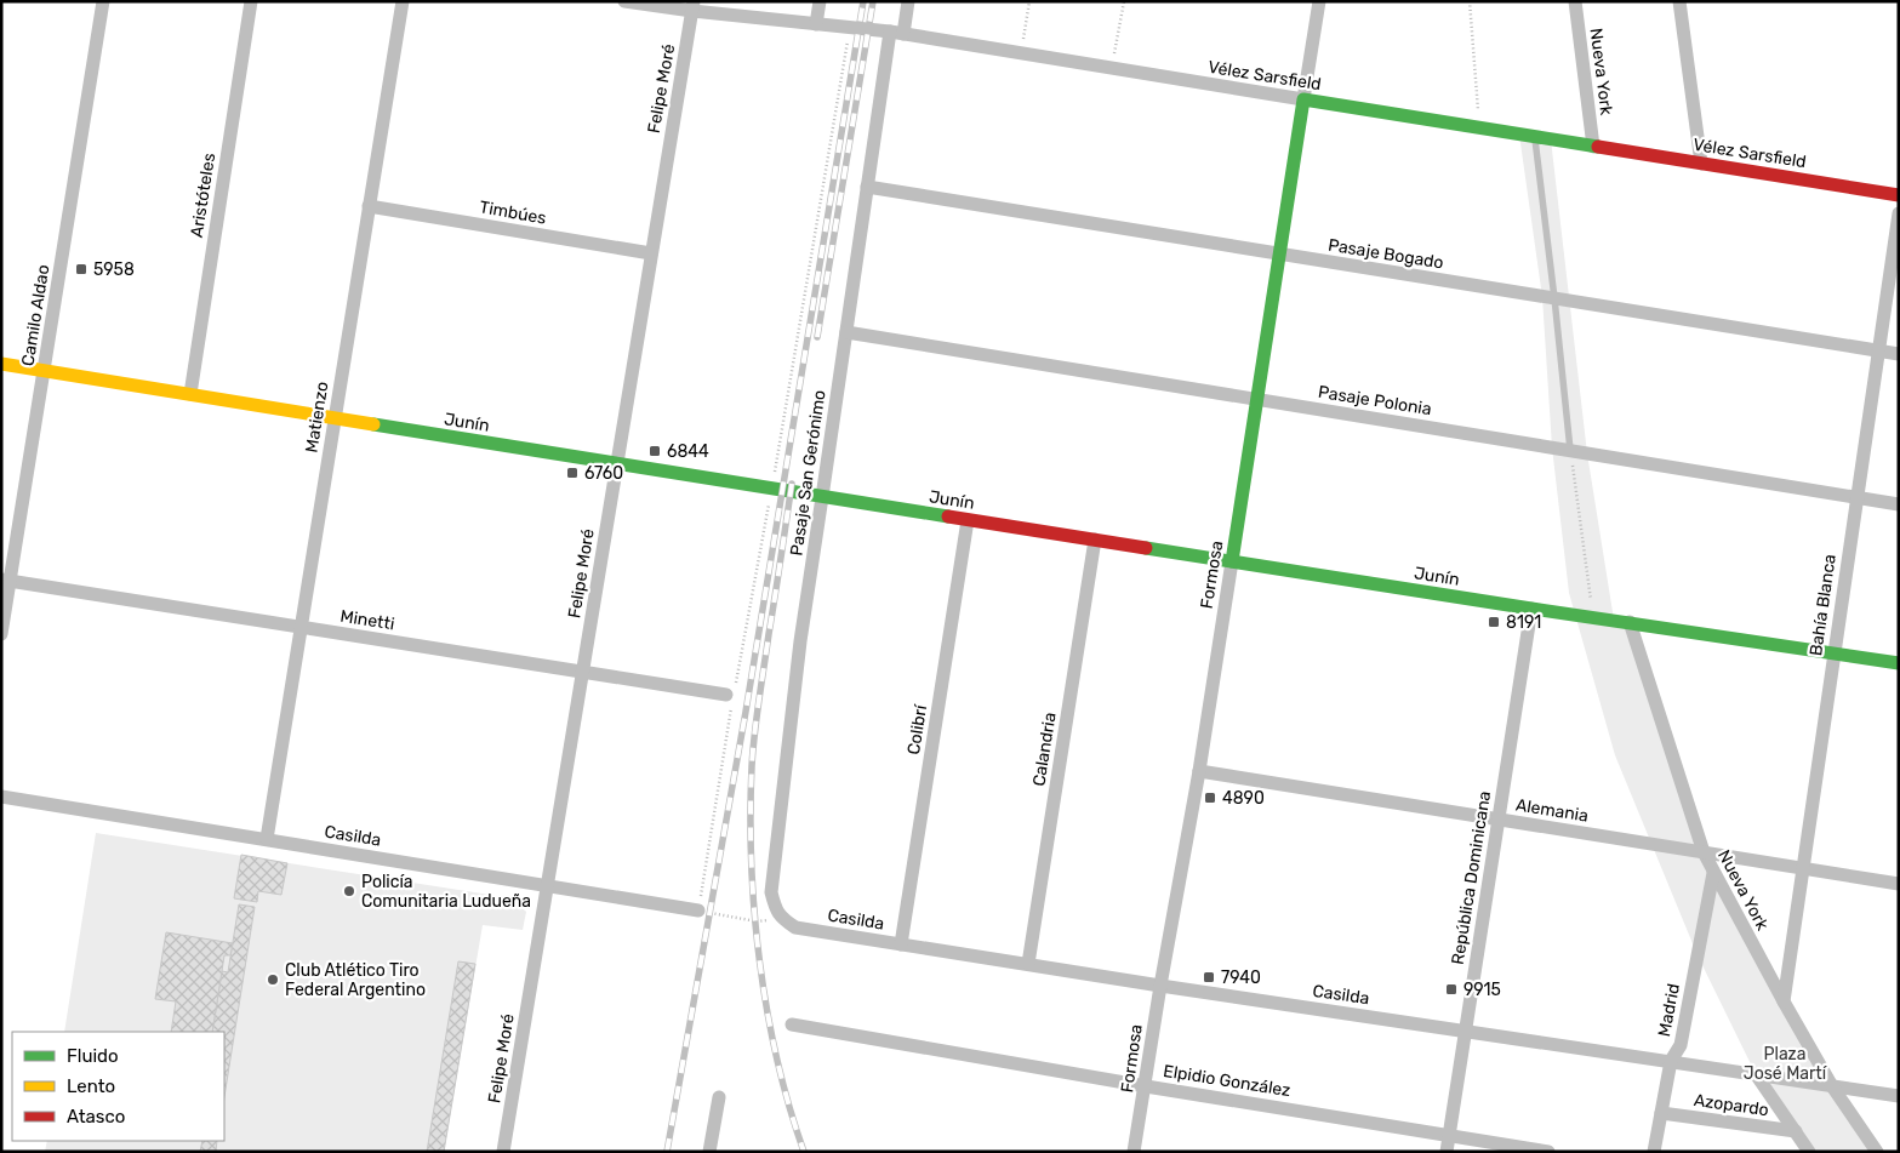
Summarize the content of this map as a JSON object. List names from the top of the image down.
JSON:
{
  "streets": {
    "main road": ["Vélez Sarsfield", "Junín", "Formosa"],
    "street": [
      "Nueva York",
      "Felipe Moré",
      "Aristóteles",
      "Timbúes",
      "Pasaje Bogado",
      "Camilo Aldao",
      "Pasaje Polonia",
      "Matienzo",
      "Pasaje San Gerónimo",
      "Bahía Blanca",
      "Minetti",
      "Colibrí",
      "Calandria",
      "Alemania",
      "Casilda",
      "República Dominicana",
      "Madrid",
      "Elpidio González",
      "Azopardo"
    ]
  },
  "crossings": [
    ["Nueva York", "Vélez Sarsfield"],
    ["Nueva York", "Junín"],
    ["Nueva York", "Bahía Blanca"],
    ["Nueva York", "Alemania"],
    ["Nueva York", "Casilda"],
    ["Nueva York", "Madrid"],
    ["Vélez Sarsfield", "Felipe Moré"],
    ["Vélez Sarsfield", "Pasaje San Gerónimo"],
    ["Vélez Sarsfield", "Formosa"],
    ["Felipe Moré", "Timbúes"],
    ["Felipe Moré", "Junín"],
    ["Felipe Moré", "Minetti"],
    ["Felipe Moré", "Casilda"],
    ["Aristóteles", "Junín"],
    ["Timbúes", "Matienzo"],
    ["Pasaje Bogado", "Pasaje San Gerónimo"],
    ["Pasaje Bogado", "Formosa"],
    ["Pasaje Bogado", "Bahía Blanca"],
    ["Camilo Aldao", "Junín"],
    ["Camilo Aldao", "Minetti"],
    ["Pasaje Polonia", "Pasaje San Gerónimo"],
    ["Pasaje Polonia", "Formosa"],
    ["Pasaje Polonia", "Bahía Blanca"],
    ["Matienzo", "Junín"],
    ["Matienzo", "Minetti"],
    ["Matienzo", "Casilda"],
    ["Junín", "Pasaje San Gerónimo"],
    ["Junín", "Formosa"],
    ["Junín", "Bahía Blanca"],
    ["Junín", "Colibrí"],
    ["Junín", "Calandria"],
    ["Junín", "República Dominicana"],
    ["Pasaje San Gerónimo", "Casilda"],
    ["Formosa", "Alemania"],
    ["Formosa", "Casilda"],
    ["Formosa", "Elpidio González"],
    ["Bahía Blanca", "Alemania"],
    ["Colibrí", "Casilda"],
    ["Calandria", "Casilda"],
    ["Alemania", "República Dominicana"],
    ["Casilda", "República Dominicana"],
    ["Casilda", "Madrid"],
    ["República Dominicana", "Elpidio González"],
    ["Madrid", "Azopardo"]
  ],
  "parks": ["Plaza José Martí"],
  "places": {
    "transit": [
      "5958",
      "6844",
      "6760",
      "8191",
      "4890",
      "7940",
      "9915"
    ],
    "other": ["Policía Comunitaria Ludueña", "Club Atlético Tiro Federal Argentino"]
  },
  "legend": ["Fluido", "Lento", "Atasco"]
}
